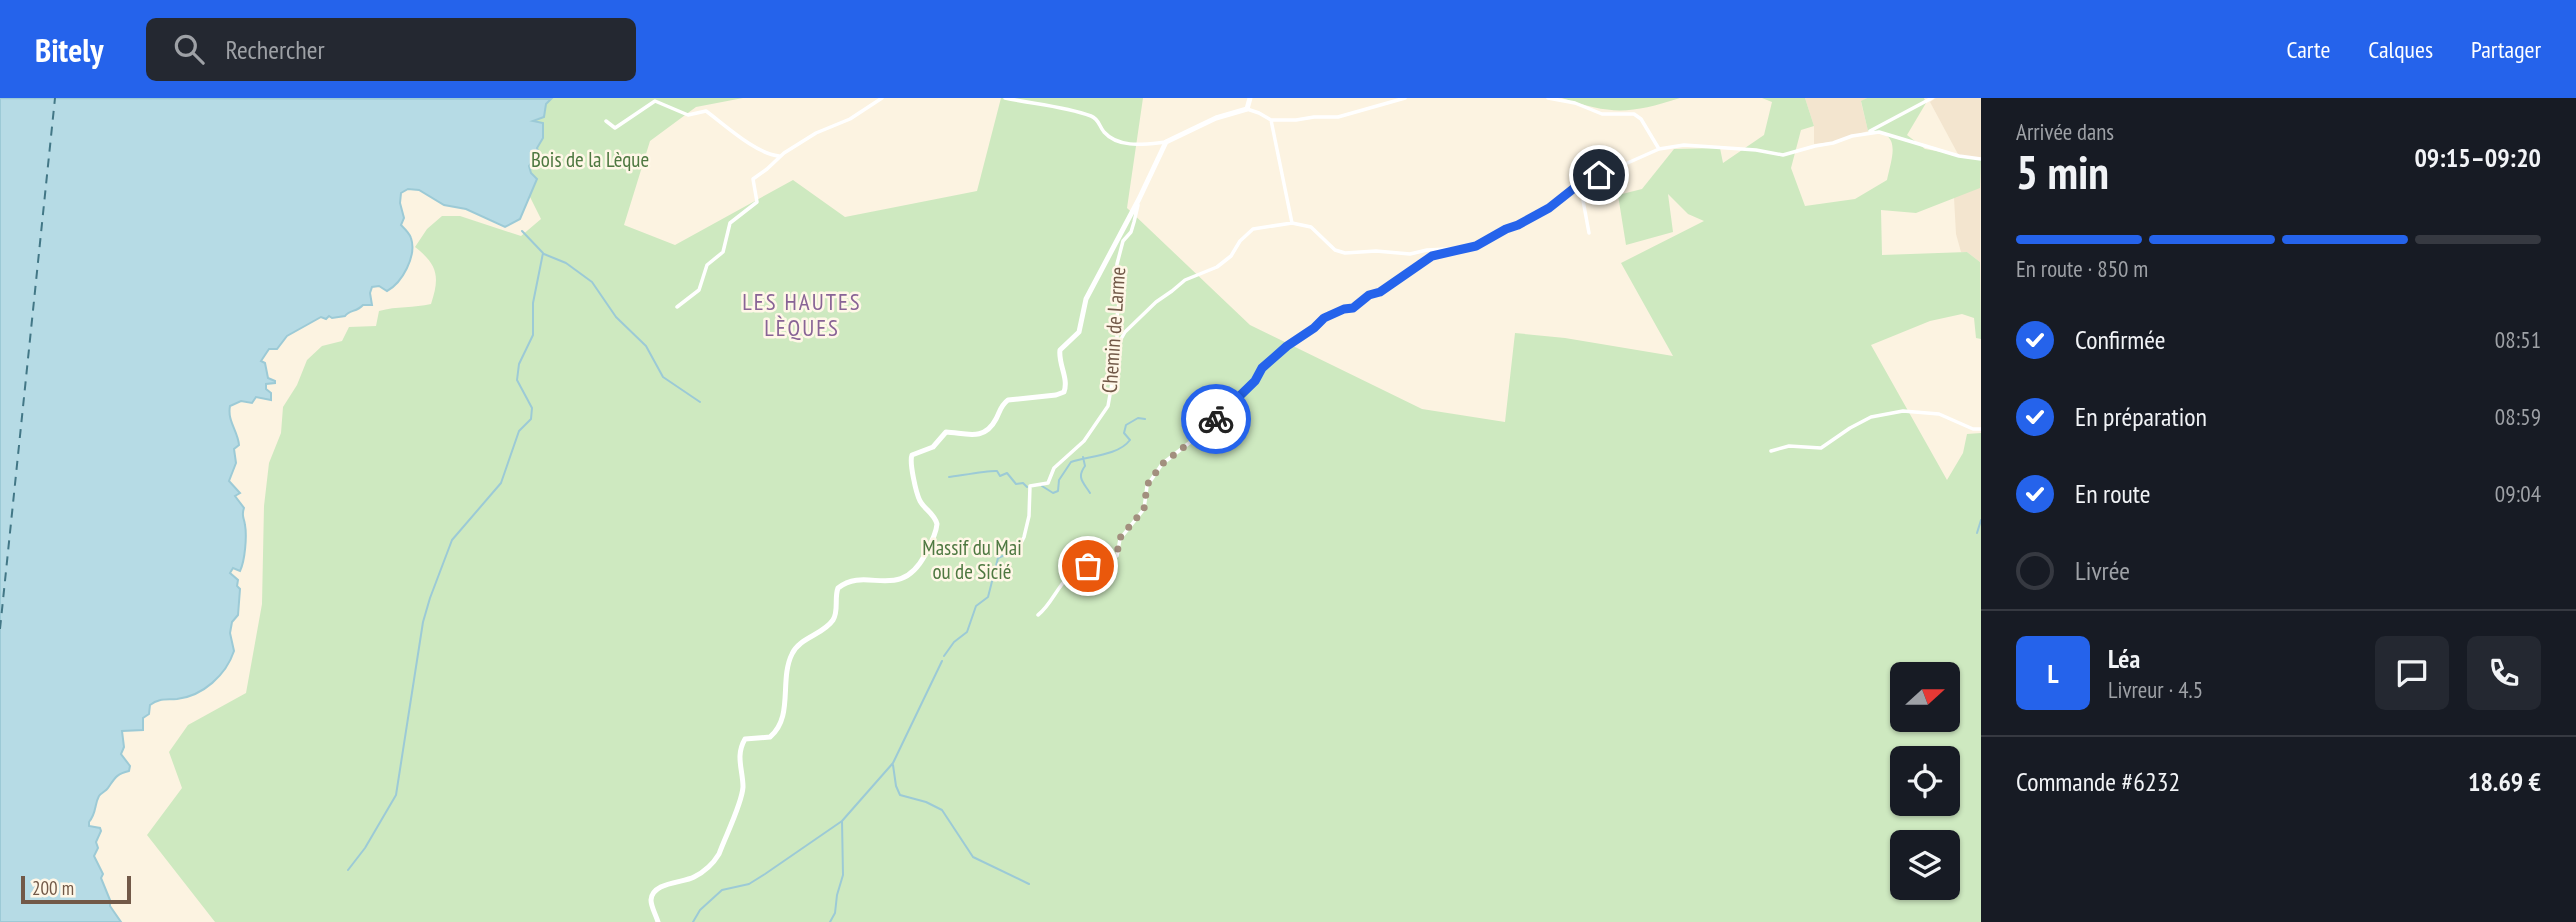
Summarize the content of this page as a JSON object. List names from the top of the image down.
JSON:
{
  "streets": {
    "street": ["Chemin de Larme"]
  },
  "districts": ["LES HAUTES LÈQUES"],
  "parks": ["Bois de la Lèque", "Massif du Mai ou de Sicié"],
  "scale_bar": "200 m",
  "north": "right",
  "page": {
    "header": "Bitely",
    "search": "Rechercher",
    "nav": ["Carte", "Calques", "Partager"],
    "heading": ["5 min", "Arrivée dans", "09:15–09:20"],
    "panel": [
      "Léa",
      "Livreur · 4.5",
      "Commande #6232",
      "18.69 €"
    ],
    "bar": "En route · 850 m",
    "list": [
      ["Confirmée", "08:51"],
      ["En préparation", "08:59"],
      ["En route", "09:04"],
      "Livrée"
    ],
    "round": "L",
    "scale": "200 m"
  }
}
